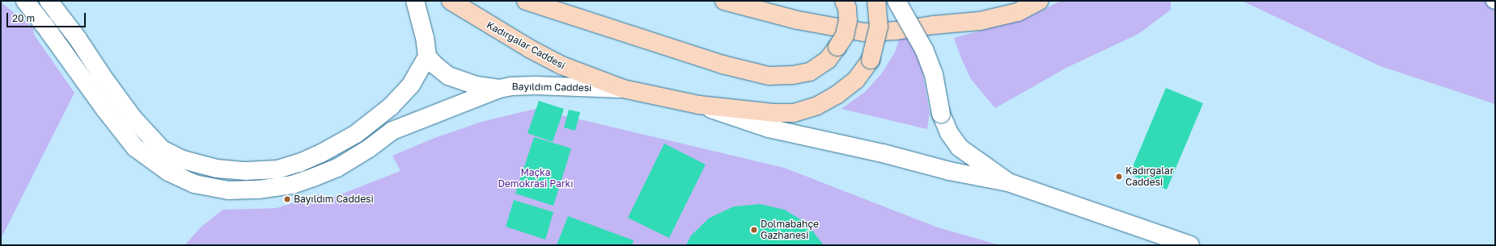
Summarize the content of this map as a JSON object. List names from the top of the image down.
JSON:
{
  "streets": {
    "main road": ["Kadırgalar Caddesi", "Bayıldım Caddesi"]
  },
  "crossings": [
    ["Kadırgalar Caddesi", "Bayıldım Caddesi"]
  ],
  "parks": ["Maçka Demokrasi Parkı"],
  "places": ["Kadırgalar Caddesi", "Bayıldım Caddesi", "Dolmabahçe Gazhanesi"],
  "scale_bar": "20 m"
}
